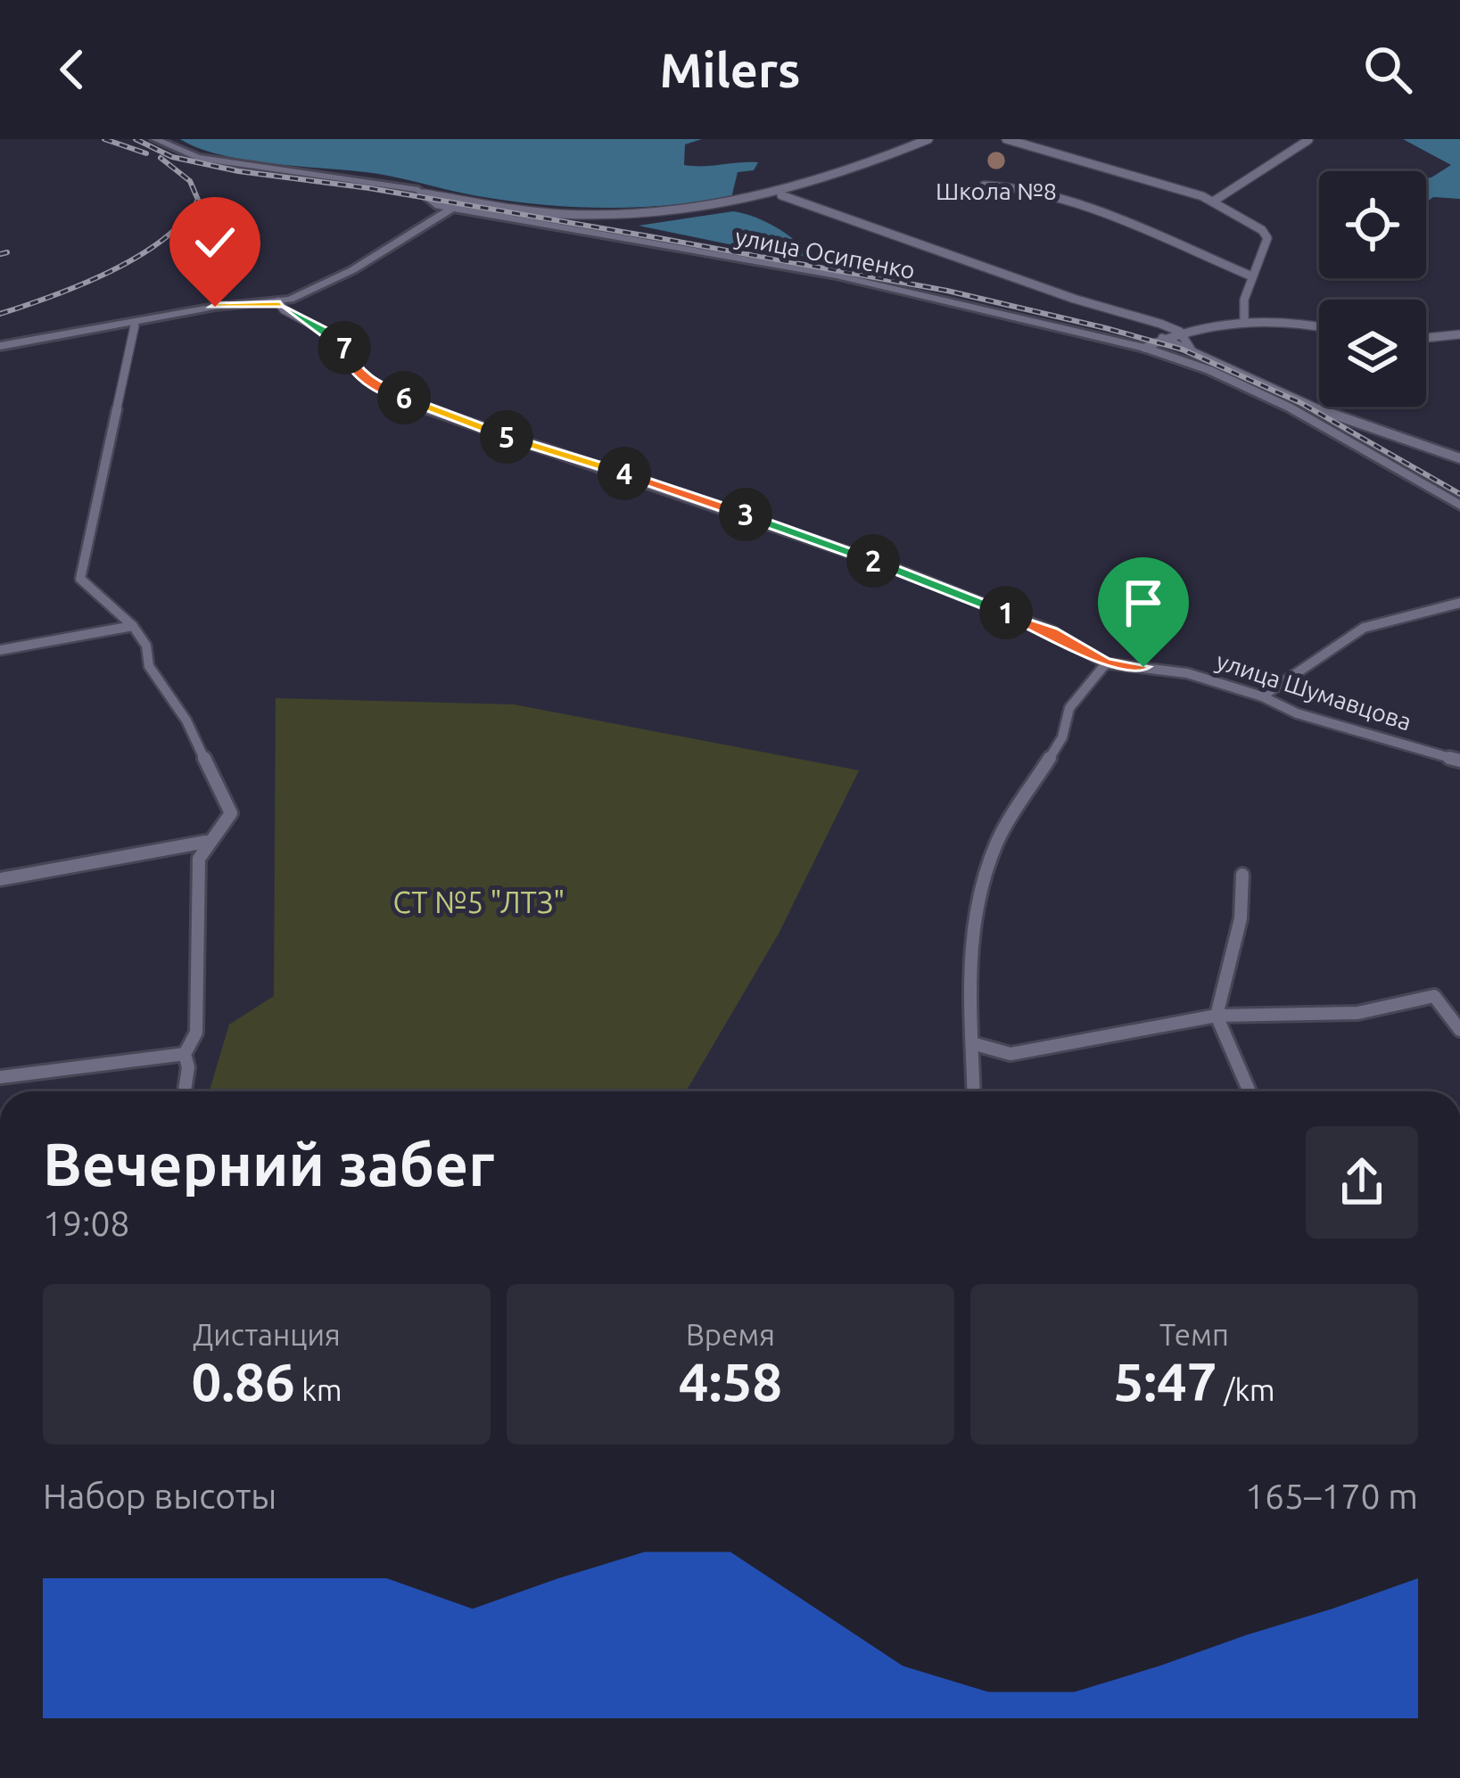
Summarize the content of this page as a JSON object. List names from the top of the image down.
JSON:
{
  "streets": {
    "street": ["улица Осипенко", "улица Шумавцова"]
  },
  "parks": ["СТ №5 \"ЛТЗ\""],
  "places": ["Школа №8"],
  "page": {
    "header": "Milers",
    "pins": [
      "7",
      "6",
      "5",
      "4",
      "3",
      "2",
      "1"
    ],
    "heading": ["Вечерний забег", "19:08"],
    "stats": [
      ["Дистанция", "0.86 km"],
      ["Время", "4:58"],
      ["Темп", "5:47 /km"]
    ],
    "chart": ["Набор высоты", "165–170 m"]
  }
}
